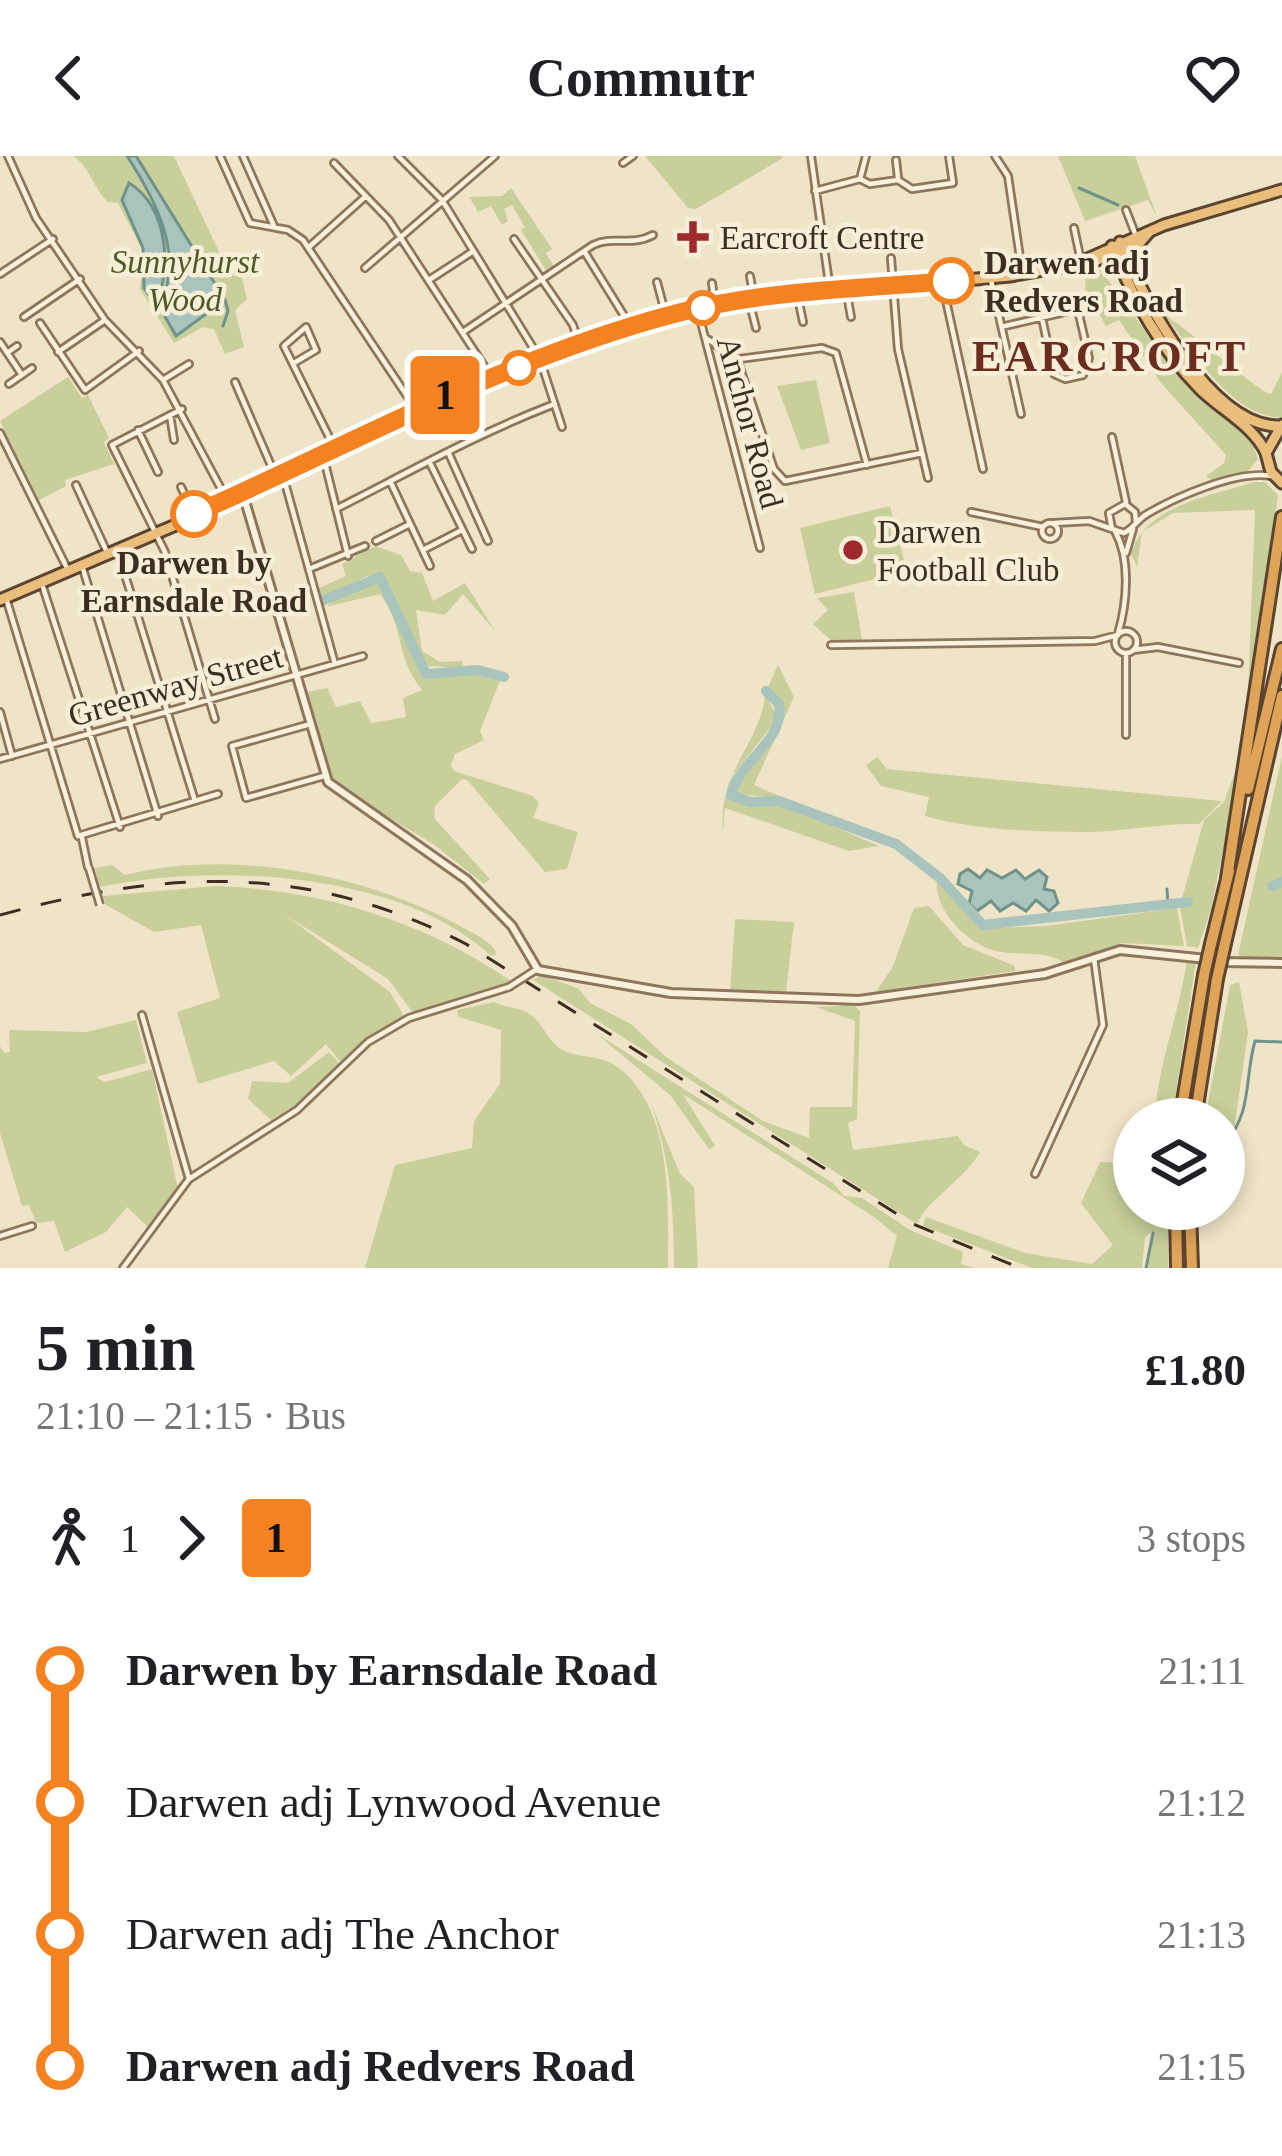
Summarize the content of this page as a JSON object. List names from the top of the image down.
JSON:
{
  "streets": {
    "street": ["Anchor Road", "Greenway Street"]
  },
  "districts": ["EARCROFT"],
  "parks": ["Sunnyhurst Wood"],
  "places": {
    "health": ["Earcroft Centre"],
    "other": ["Darwen adj Redvers Road", "Darwen by Earnsdale Road", "Darwen Football Club"]
  },
  "lines": ["bus line 1"],
  "page": {
    "header": "Commutr",
    "on_map": "1",
    "heading": ["5 min", "21:10 – 21:15 · Bus", "£1.80"],
    "legs": ["1", "1", "3 stops"],
    "list": [
      {
        "name": "Darwen by Earnsdale Road",
        "value": "21:11"
      },
      {
        "name": "Darwen adj Lynwood Avenue",
        "value": "21:12"
      },
      {
        "name": "Darwen adj The Anchor",
        "value": "21:13"
      },
      {
        "name": "Darwen adj Redvers Road",
        "value": "21:15"
      }
    ]
  }
}
